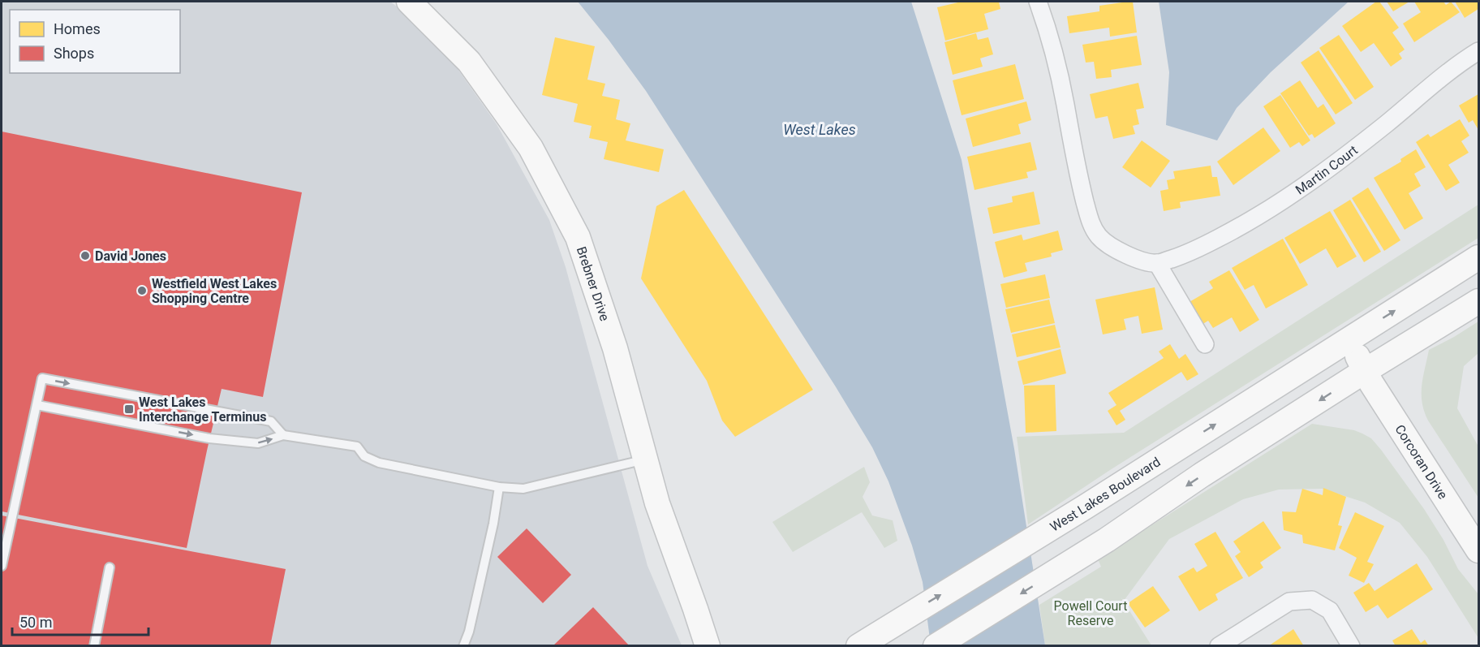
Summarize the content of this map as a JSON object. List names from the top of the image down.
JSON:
{
  "streets": {
    "main road": ["Brebner Drive", "Corcoran Drive", "West Lakes Boulevard"],
    "street": ["Martin Court"]
  },
  "water": ["West Lakes"],
  "parks": ["Powell Court Reserve"],
  "places": {
    "other": ["David Jones", "Westfield West Lakes Shopping Centre"],
    "transit": ["West Lakes Interchange Terminus"]
  },
  "legend": ["Homes", "Shops"],
  "scale_bar": "50 m"
}
